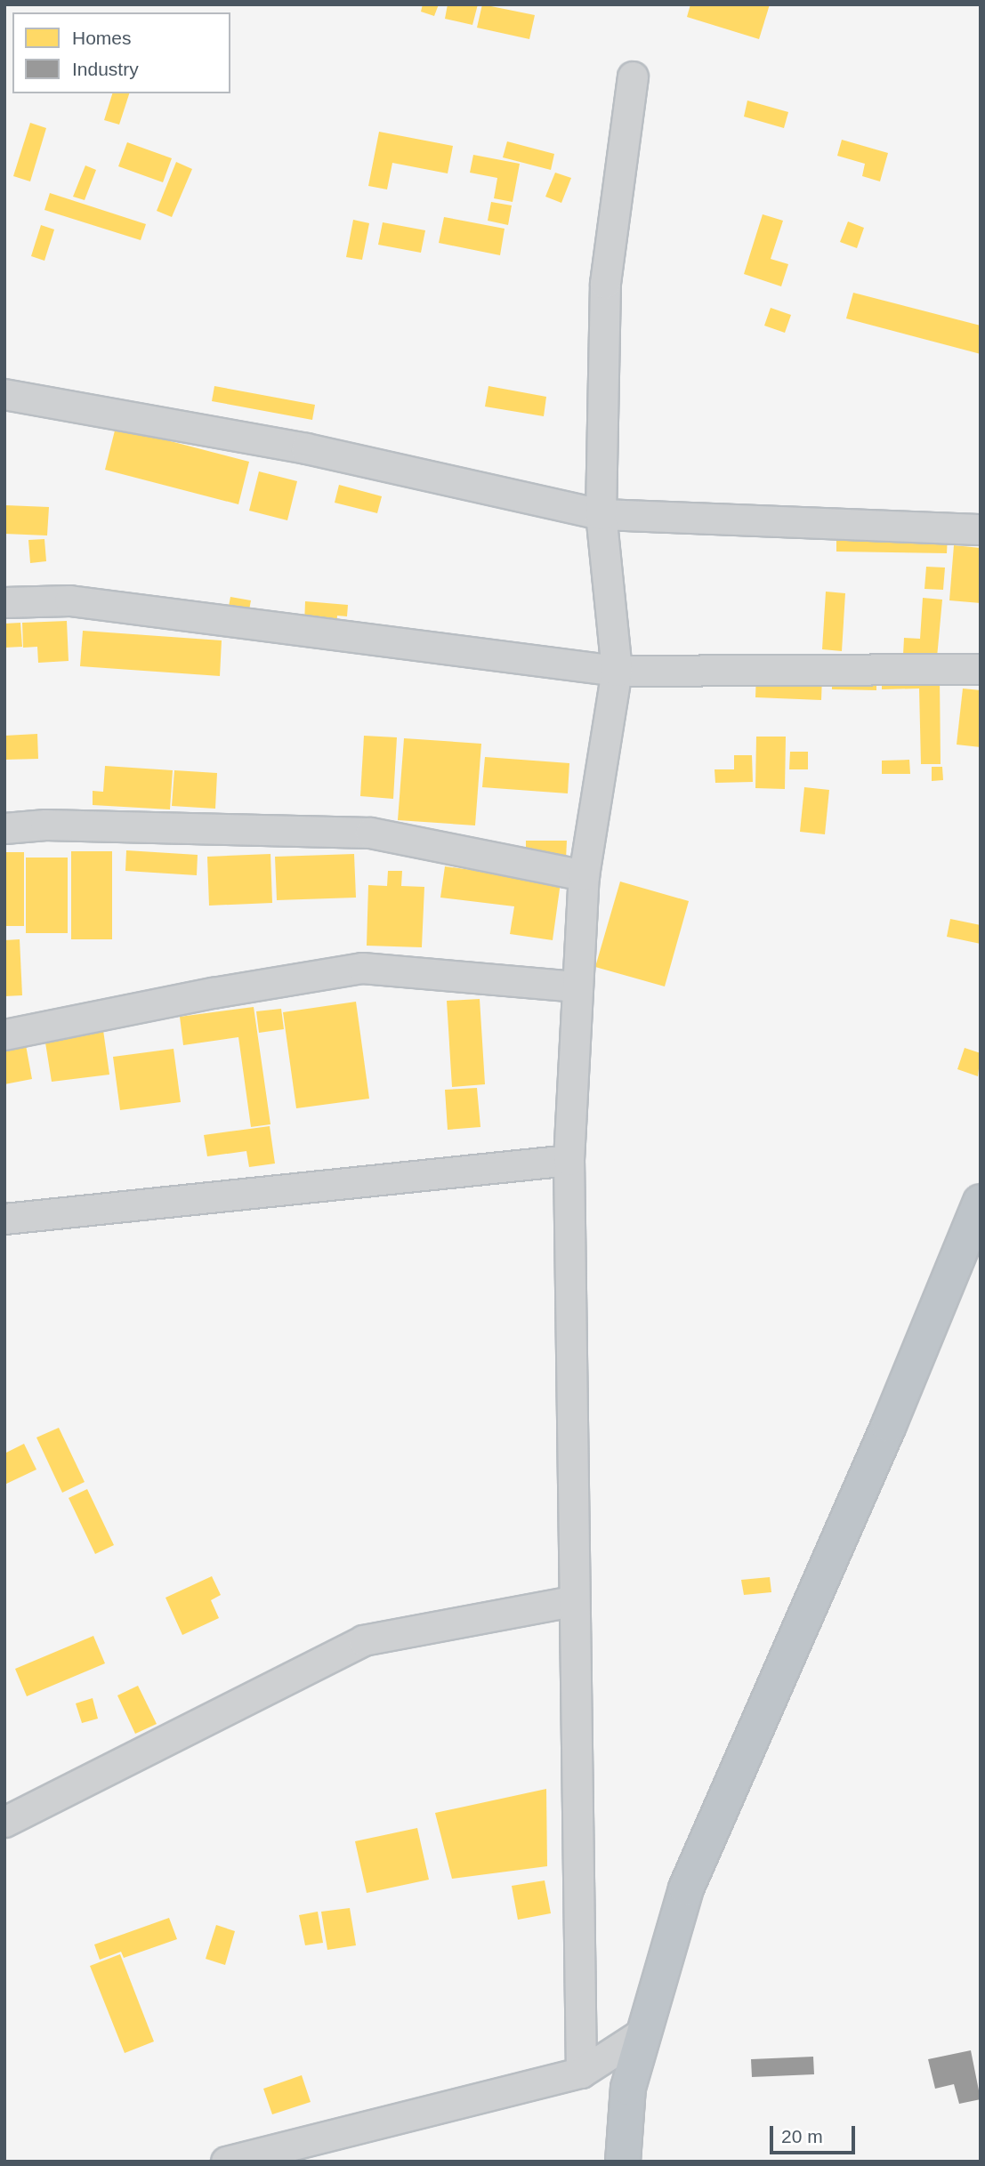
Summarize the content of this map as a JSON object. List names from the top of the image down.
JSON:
{
  "legend": ["Homes", "Industry"],
  "scale_bar": "20 m"
}
